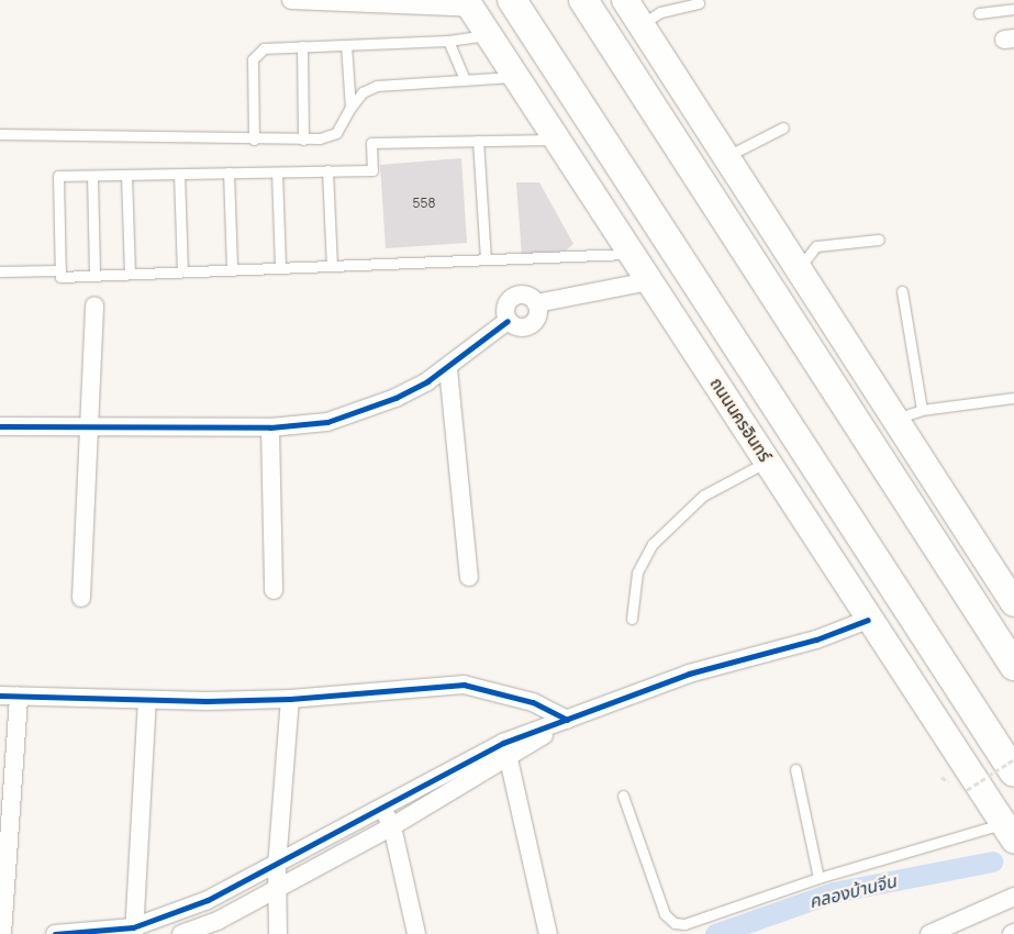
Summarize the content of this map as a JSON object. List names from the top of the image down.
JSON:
{
  "streets": {
    "main road": ["ถนนนครอินทร์"]
  },
  "water": ["คลองบ้านจีน"],
  "house_numbers": ["558"]
}
